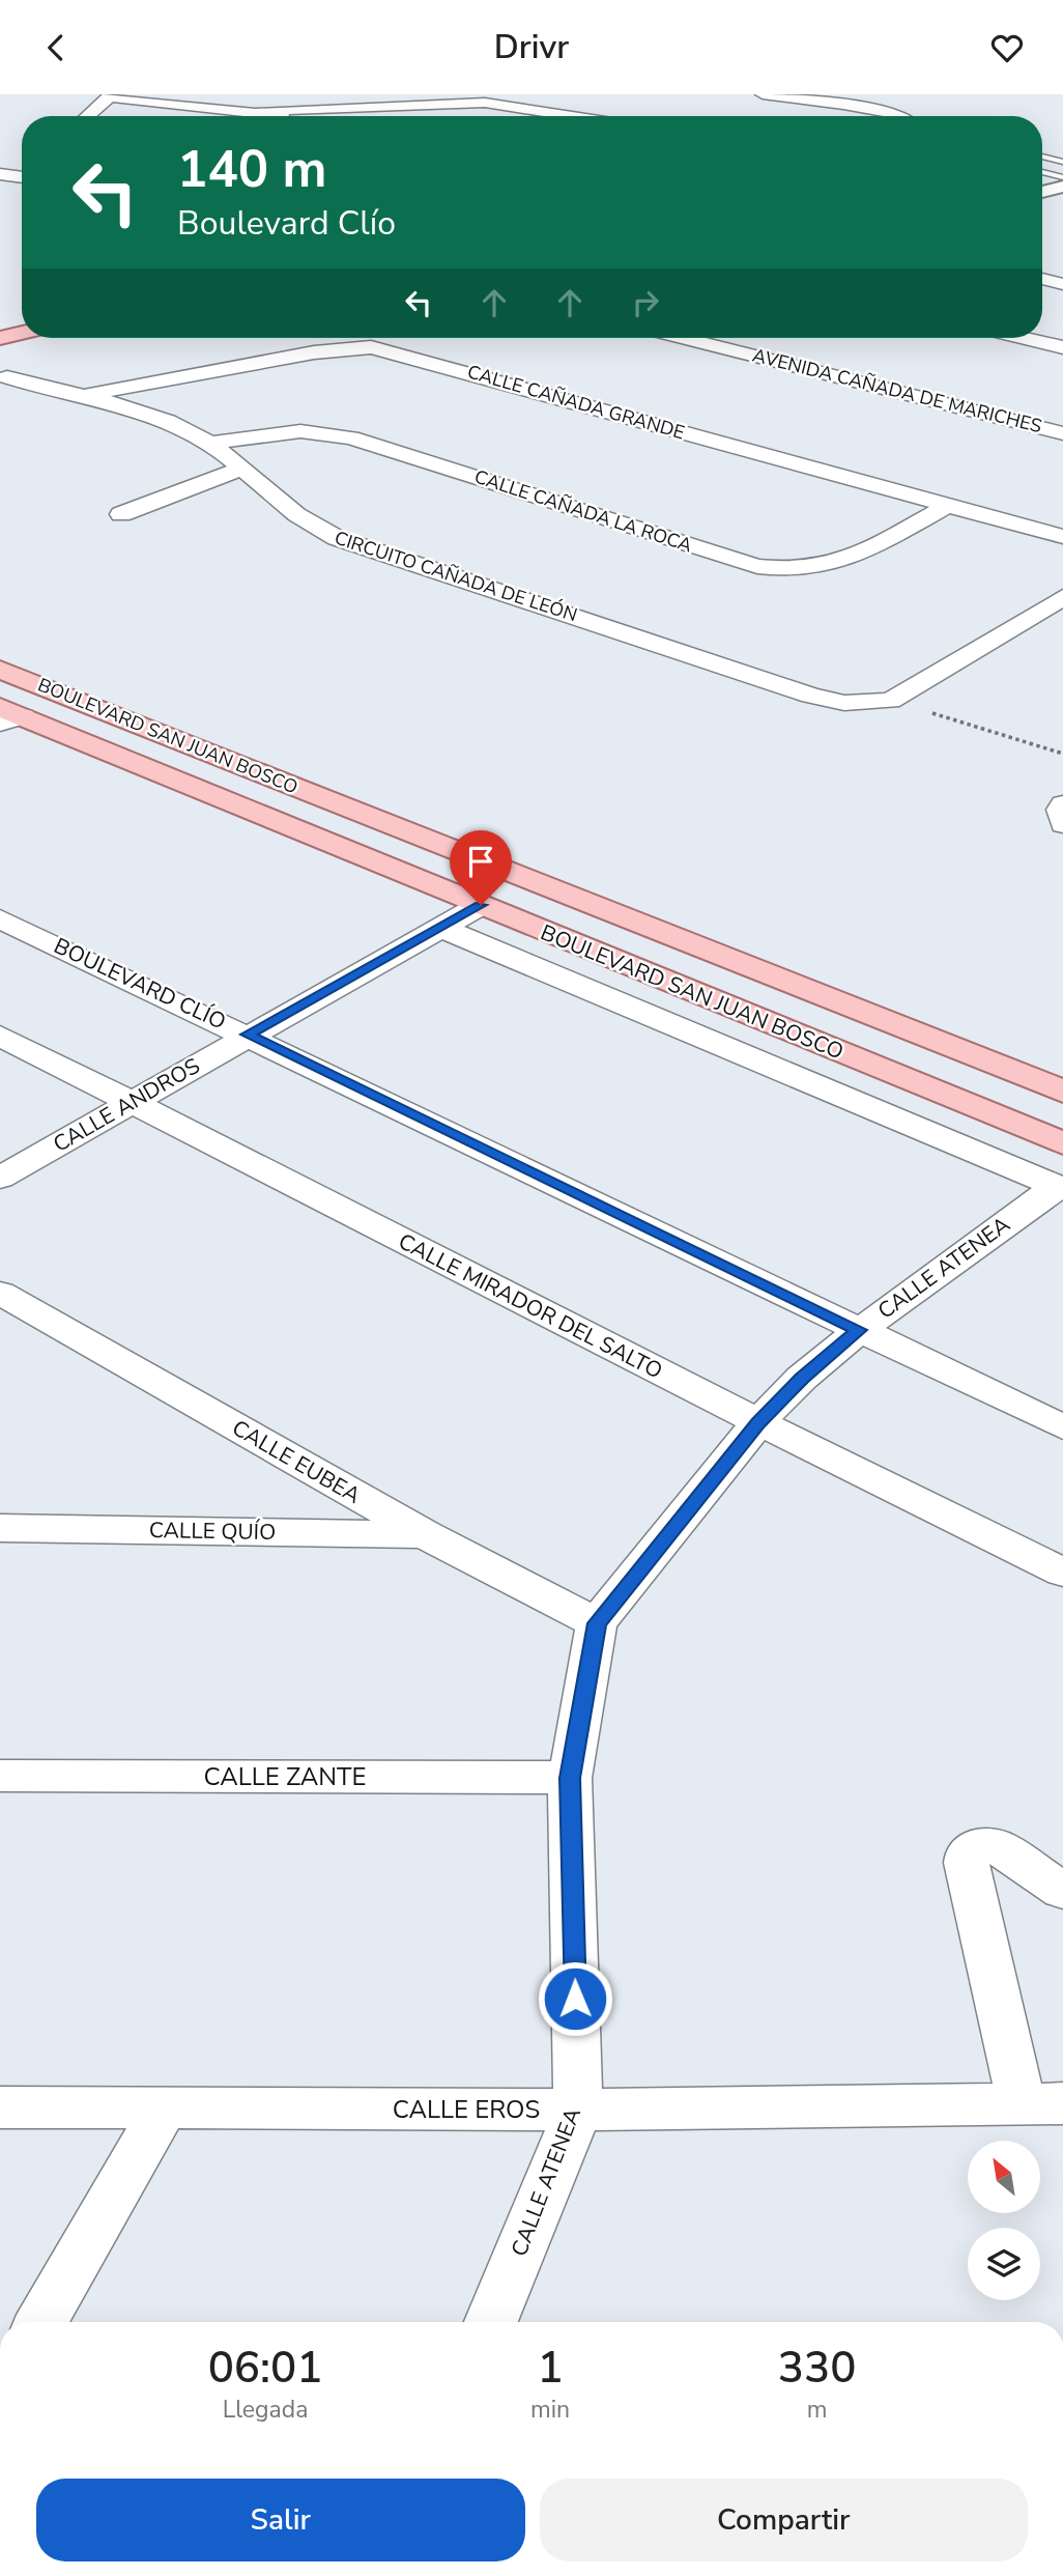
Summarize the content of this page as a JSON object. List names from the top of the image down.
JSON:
{
  "streets": {
    "main road": ["BOULEVARD SAN JUAN BOSCO"],
    "street": [
      "AVENIDA CAÑADA DE MARICHES",
      "CALLE CAÑADA GRANDE",
      "CALLE CAÑADA LA ROCA",
      "CIRCUITO CAÑADA DE LEÓN",
      "BOULEVARD CLÍO",
      "CALLE ANDROS",
      "CALLE ATENEA",
      "CALLE MIRADOR DEL SALTO",
      "CALLE EUBEA",
      "CALLE QUÍO",
      "CALLE ZANTE",
      "CALLE EROS"
    ]
  },
  "crossings": [
    ["CALLE CAÑADA GRANDE", "CALLE CAÑADA LA ROCA"],
    ["CALLE CAÑADA GRANDE", "CIRCUITO CAÑADA DE LEÓN"],
    ["CALLE CAÑADA LA ROCA", "CIRCUITO CAÑADA DE LEÓN"],
    ["BOULEVARD SAN JUAN BOSCO", "CALLE ANDROS"],
    ["BOULEVARD CLÍO", "CALLE ANDROS"],
    ["BOULEVARD CLÍO", "CALLE ATENEA"],
    ["CALLE ANDROS", "CALLE MIRADOR DEL SALTO"],
    ["CALLE ATENEA", "CALLE MIRADOR DEL SALTO"],
    ["CALLE ATENEA", "CALLE EUBEA"],
    ["CALLE ATENEA", "CALLE ZANTE"],
    ["CALLE ATENEA", "CALLE EROS"],
    ["CALLE EUBEA", "CALLE QUÍO"]
  ],
  "north": "top left",
  "page": {
    "header": "Drivr",
    "turn": ["140 m", "Boulevard Clío"],
    "eta": [
      "06:01",
      "Llegada",
      "1",
      "min",
      "330",
      "m"
    ],
    "buttons": ["Salir", "Compartir"]
  }
}
